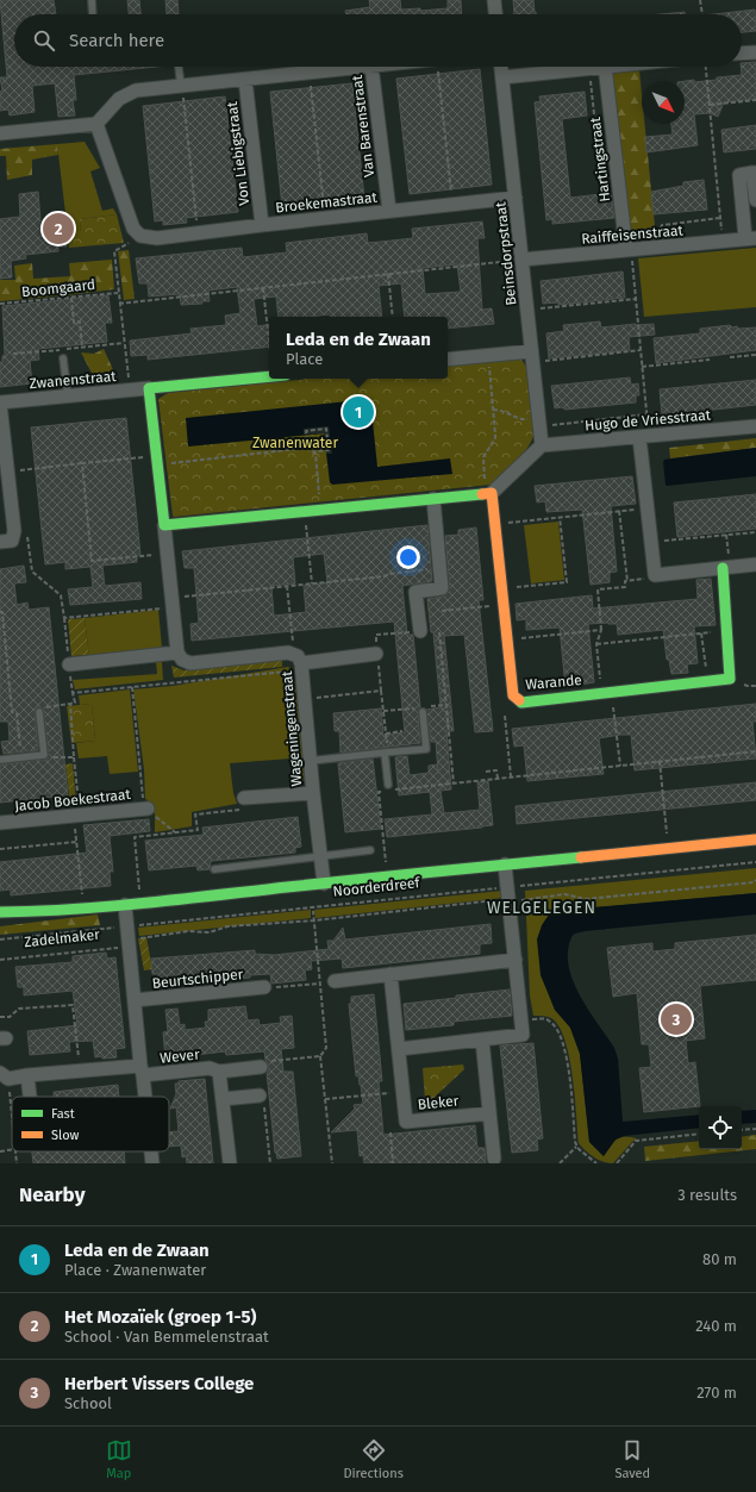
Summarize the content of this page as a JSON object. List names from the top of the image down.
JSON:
{
  "streets": {
    "street": [
      "Van Barenstraat",
      "Von Liebigstraat",
      "Hartingstraat",
      "Broekemastraat",
      "Raiffeisenstraat",
      "Beinsdorpstraat",
      "Zwanenstraat",
      "Hugo de Vriesstraat",
      "Warande",
      "Wageningenstraat",
      "Jacob Boekestraat",
      "Noorderdreef",
      "Beurtschipper",
      "Wever",
      "Bleker"
    ],
    "path": ["Boomgaard", "Zadelmaker"]
  },
  "crossings": [
    ["Van Barenstraat", "Broekemastraat"],
    ["Von Liebigstraat", "Broekemastraat"],
    ["Hartingstraat", "Raiffeisenstraat"],
    ["Broekemastraat", "Beinsdorpstraat"],
    ["Raiffeisenstraat", "Beinsdorpstraat"],
    ["Beinsdorpstraat", "Hugo de Vriesstraat"],
    ["Wageningenstraat", "Noorderdreef"],
    ["Noorderdreef", "Zadelmaker"],
    ["Noorderdreef", "Beurtschipper"],
    ["Zadelmaker", "Beurtschipper"],
    ["Beurtschipper", "Wever"]
  ],
  "districts": ["WELGELEGEN"],
  "parks": ["Zwanenwater"],
  "legend": ["Fast", "Slow"],
  "north": "bottom right",
  "page": {
    "search": "Search here",
    "pins": ["2", "1", "3"],
    "popup": ["Leda en de Zwaan", "Place"],
    "heading": ["Nearby", "3 results"],
    "list": [
      {
        "mark": "1",
        "name": "Leda en de Zwaan",
        "note": "Place · Zwanenwater",
        "value": "80 m"
      },
      {
        "mark": "2",
        "name": "Het Mozaïek (groep 1-5)",
        "note": "School · Van Bemmelenstraat",
        "value": "240 m"
      },
      {
        "mark": "3",
        "name": "Herbert Vissers College",
        "note": "School",
        "value": "270 m"
      }
    ],
    "nav": ["Map", "Directions", "Saved"]
  }
}
